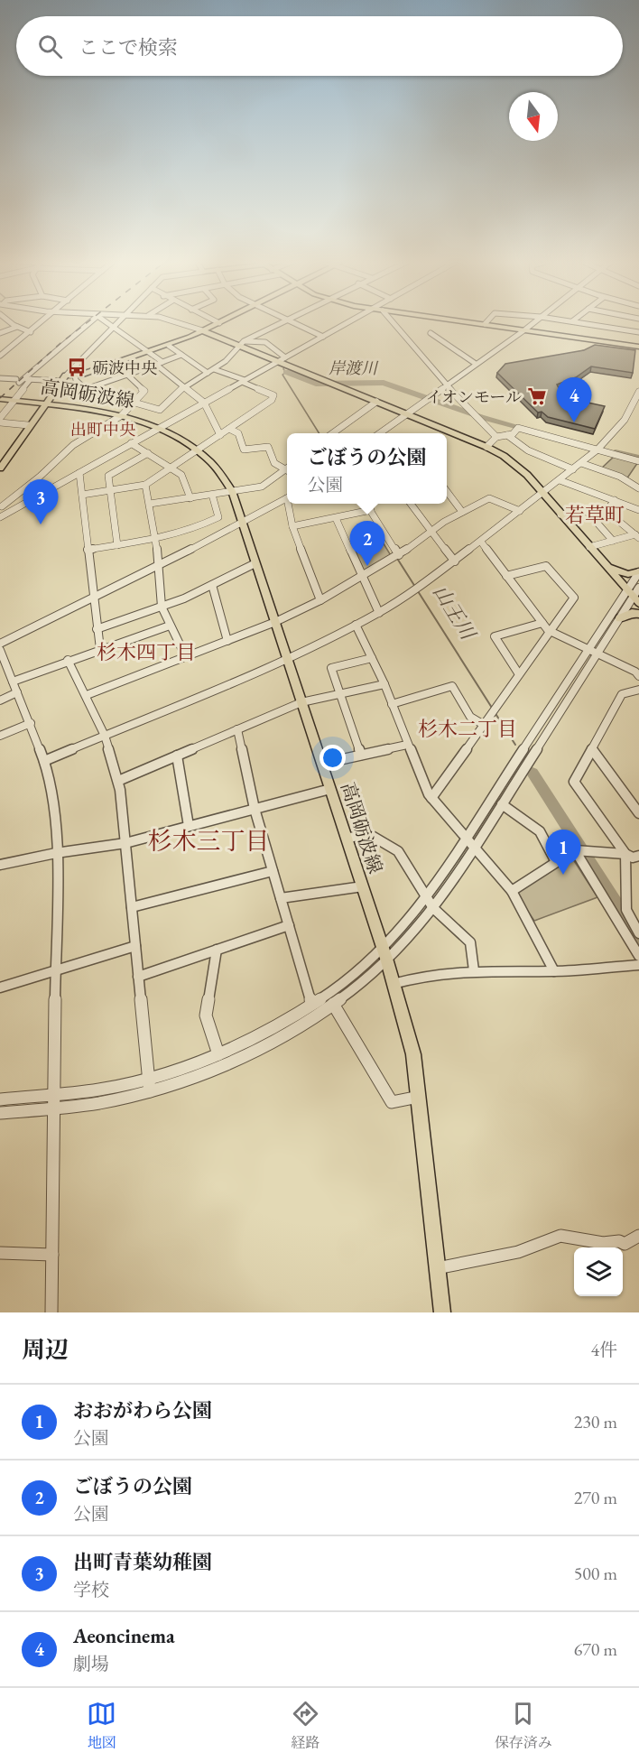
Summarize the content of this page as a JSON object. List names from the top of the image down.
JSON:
{
  "streets": {
    "main road": ["高岡砺波線"]
  },
  "districts": [
    "出町中央",
    "若草町",
    "杉木四丁目",
    "杉木二丁目",
    "杉木三丁目"
  ],
  "water": ["岸渡川", "山王川"],
  "places": {
    "bus stop": ["砺波中央"],
    "supermarket": ["イオンモール"]
  },
  "north": "bottom",
  "page": {
    "search": "ここで検索",
    "pins": [
      "4",
      "3",
      "2",
      "1"
    ],
    "popup": ["ごぼうの公園", "公園"],
    "heading": ["周辺", "4件"],
    "list": [
      {
        "mark": "1",
        "name": "おおがわら公園",
        "note": "公園",
        "value": "230 m"
      },
      {
        "mark": "2",
        "name": "ごぼうの公園",
        "note": "公園",
        "value": "270 m"
      },
      {
        "mark": "3",
        "name": "出町青葉幼稚園",
        "note": "学校",
        "value": "500 m"
      },
      {
        "mark": "4",
        "name": "Aeoncinema",
        "note": "劇場",
        "value": "670 m"
      }
    ],
    "nav": ["地図", "経路", "保存済み"]
  }
}
